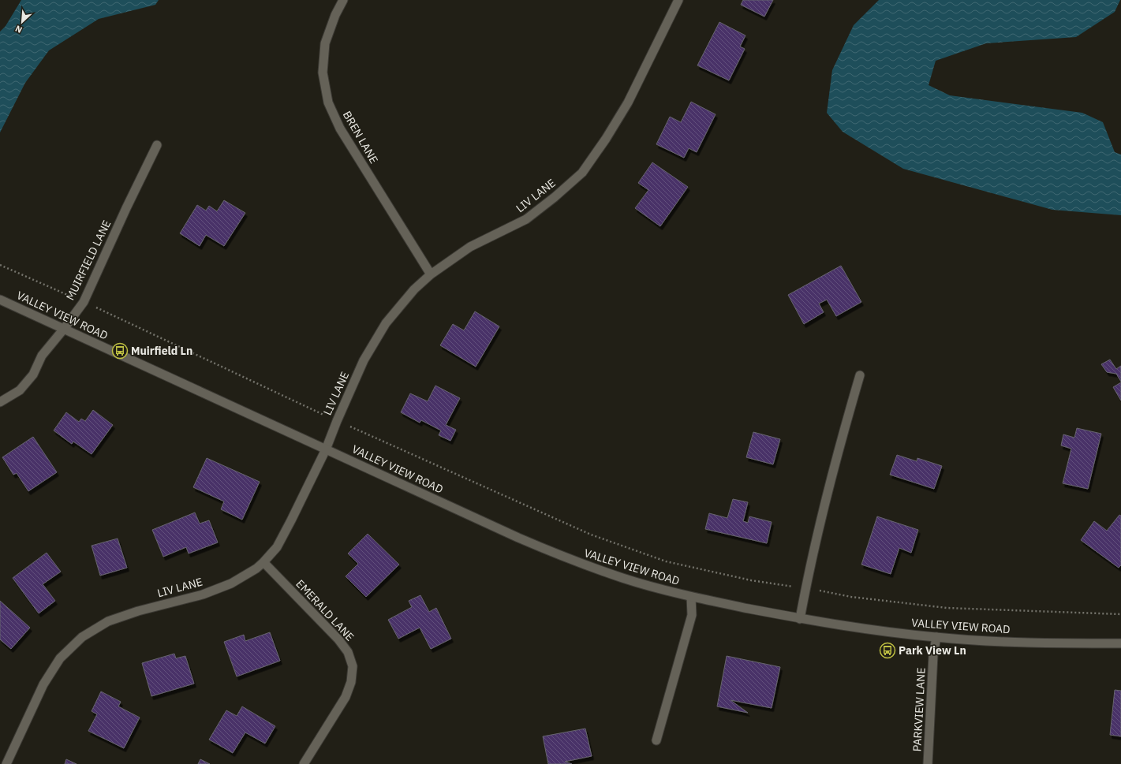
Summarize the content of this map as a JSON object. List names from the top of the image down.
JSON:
{
  "streets": {
    "street": [
      "BREN LANE",
      "LIV LANE",
      "MUIRFIELD LANE",
      "VALLEY VIEW ROAD",
      "EMERALD LANE",
      "PARKVIEW LANE"
    ]
  },
  "crossings": [
    ["BREN LANE", "LIV LANE"],
    ["LIV LANE", "VALLEY VIEW ROAD"],
    ["LIV LANE", "EMERALD LANE"],
    ["MUIRFIELD LANE", "VALLEY VIEW ROAD"],
    ["VALLEY VIEW ROAD", "PARKVIEW LANE"]
  ],
  "places": {
    "bus stop": ["Muirfield Ln", "Park View Ln"]
  },
  "north": "bottom left"
}
